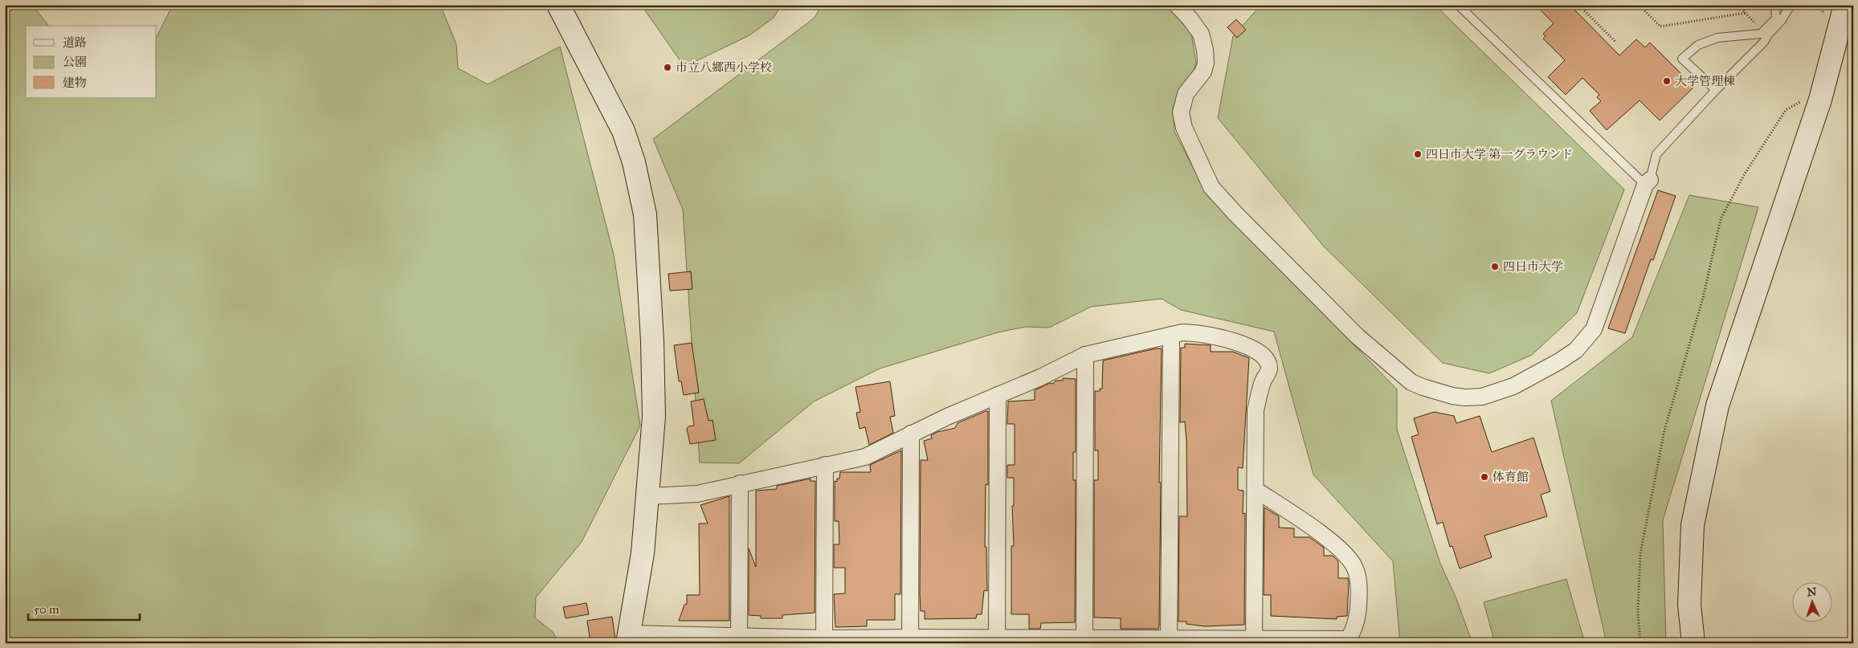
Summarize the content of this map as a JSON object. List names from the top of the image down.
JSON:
{
  "places": [
    "市立八郷西小学校",
    "大学管理棟",
    "四日市大学 第一グラウンド",
    "四日市大学",
    "体育館"
  ],
  "legend": ["道路", "公園", "建物"],
  "scale_bar": "50 m",
  "north": "top"
}
